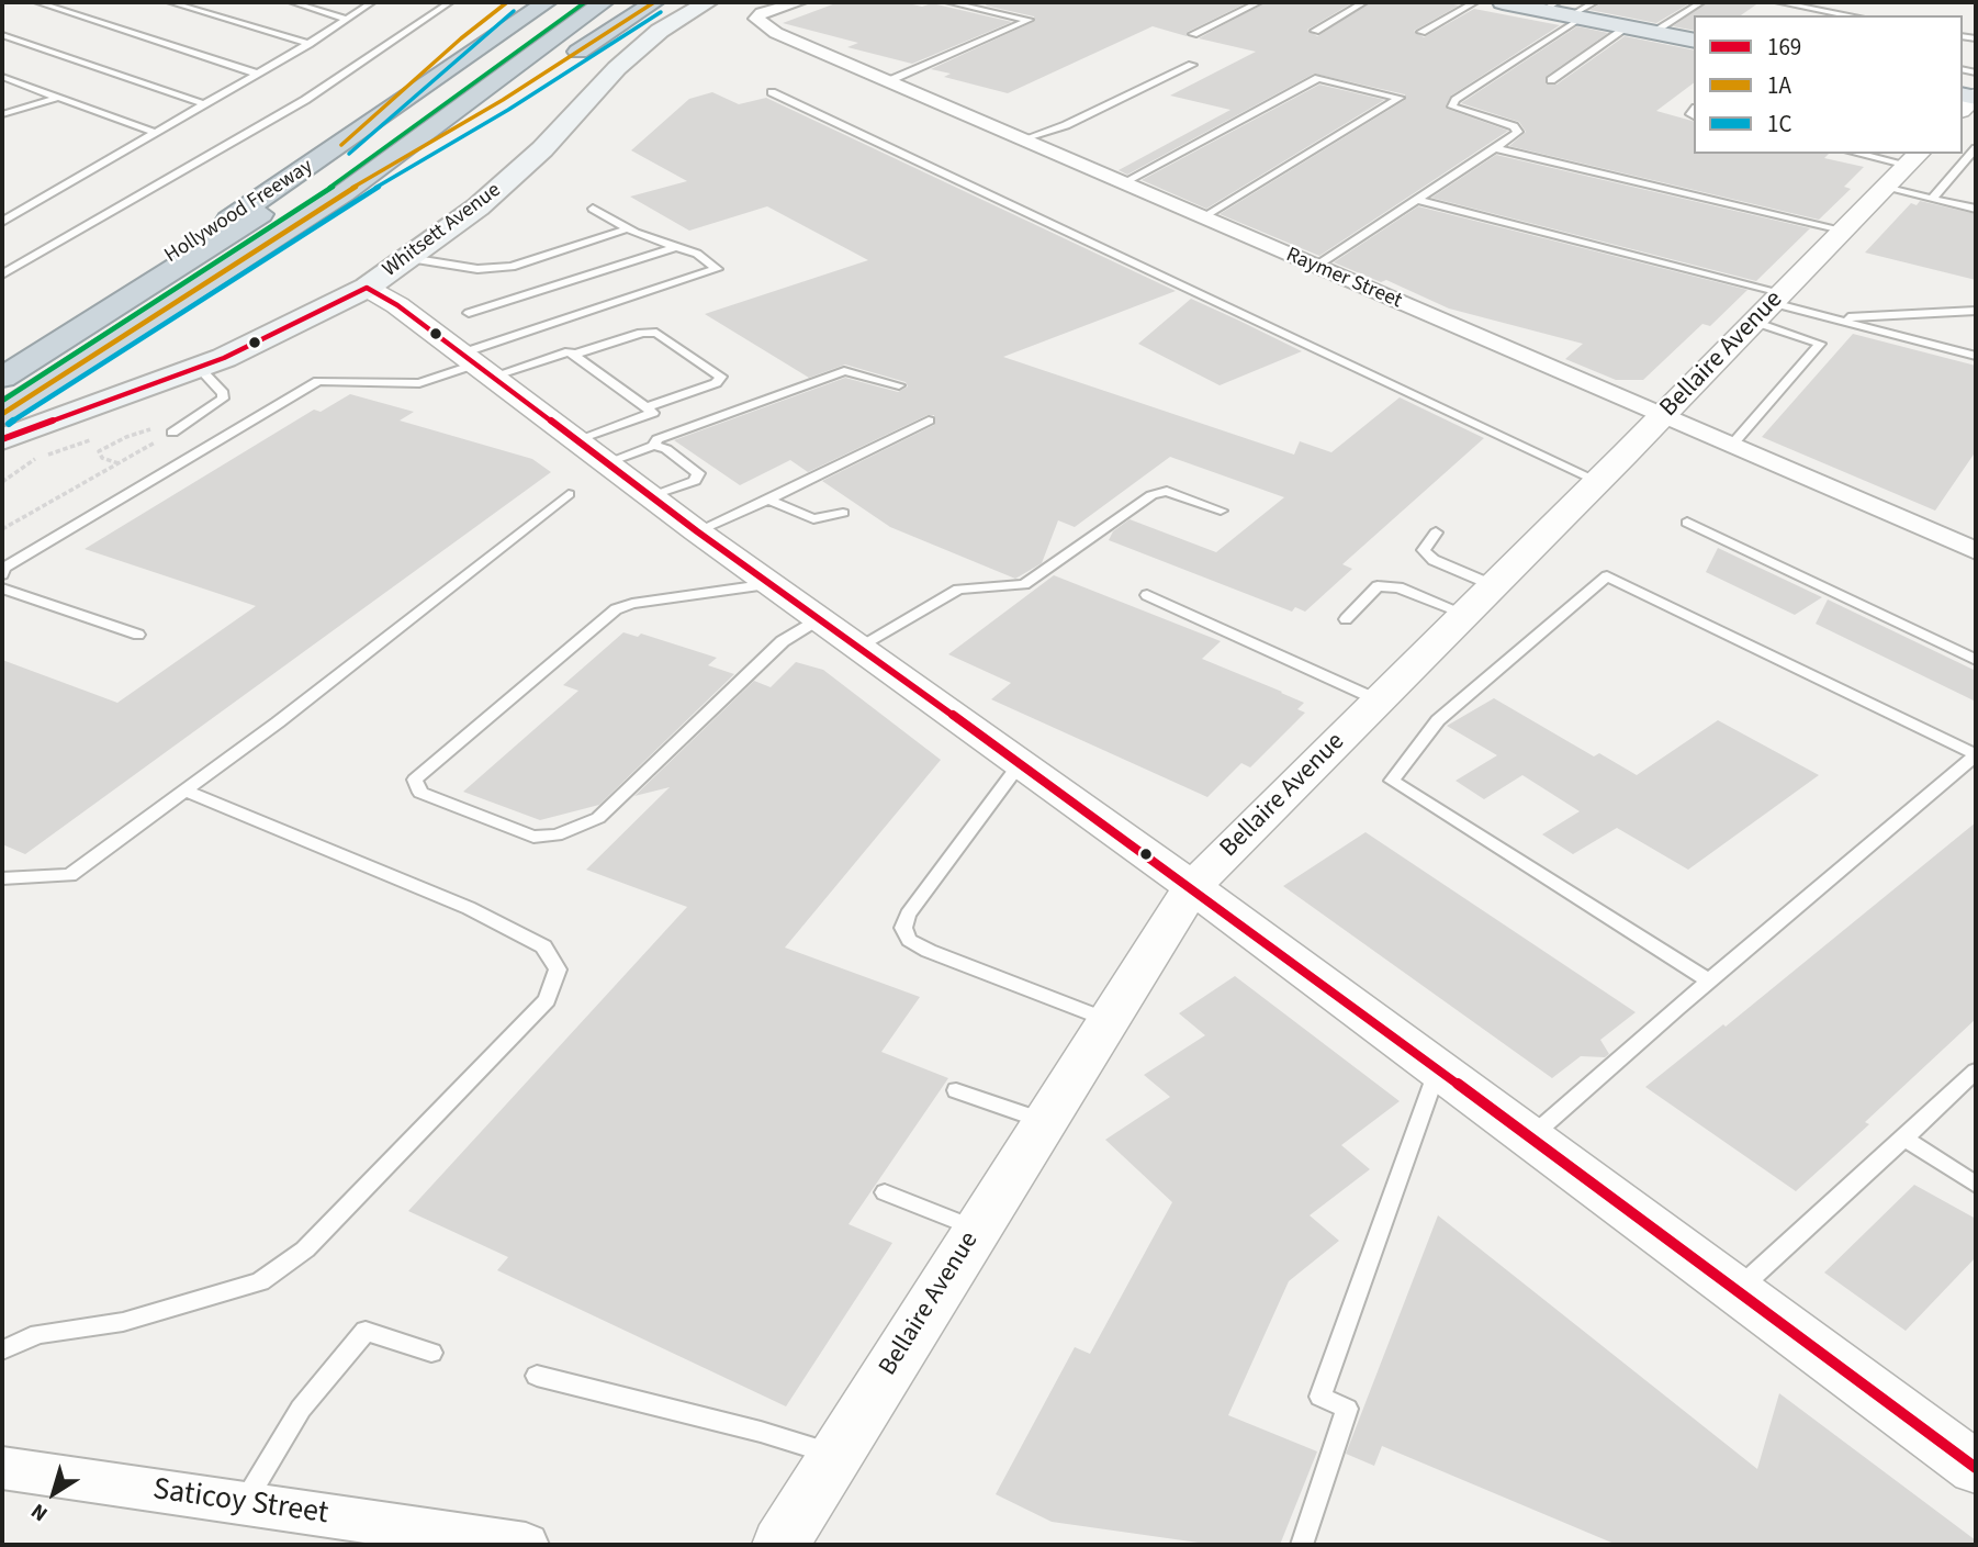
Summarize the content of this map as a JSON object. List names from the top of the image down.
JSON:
{
  "streets": {
    "highway": ["Hollywood Freeway"],
    "main road": ["Whitsett Avenue"],
    "street": ["Raymer Street", "Bellaire Avenue", "Saticoy Street"]
  },
  "crossings": [
    ["Raymer Street", "Bellaire Avenue"]
  ],
  "lines": ["transit line 1A", "transit line 1C", "transit line 169"],
  "legend": ["169", "1A", "1C"],
  "north": "bottom left"
}
